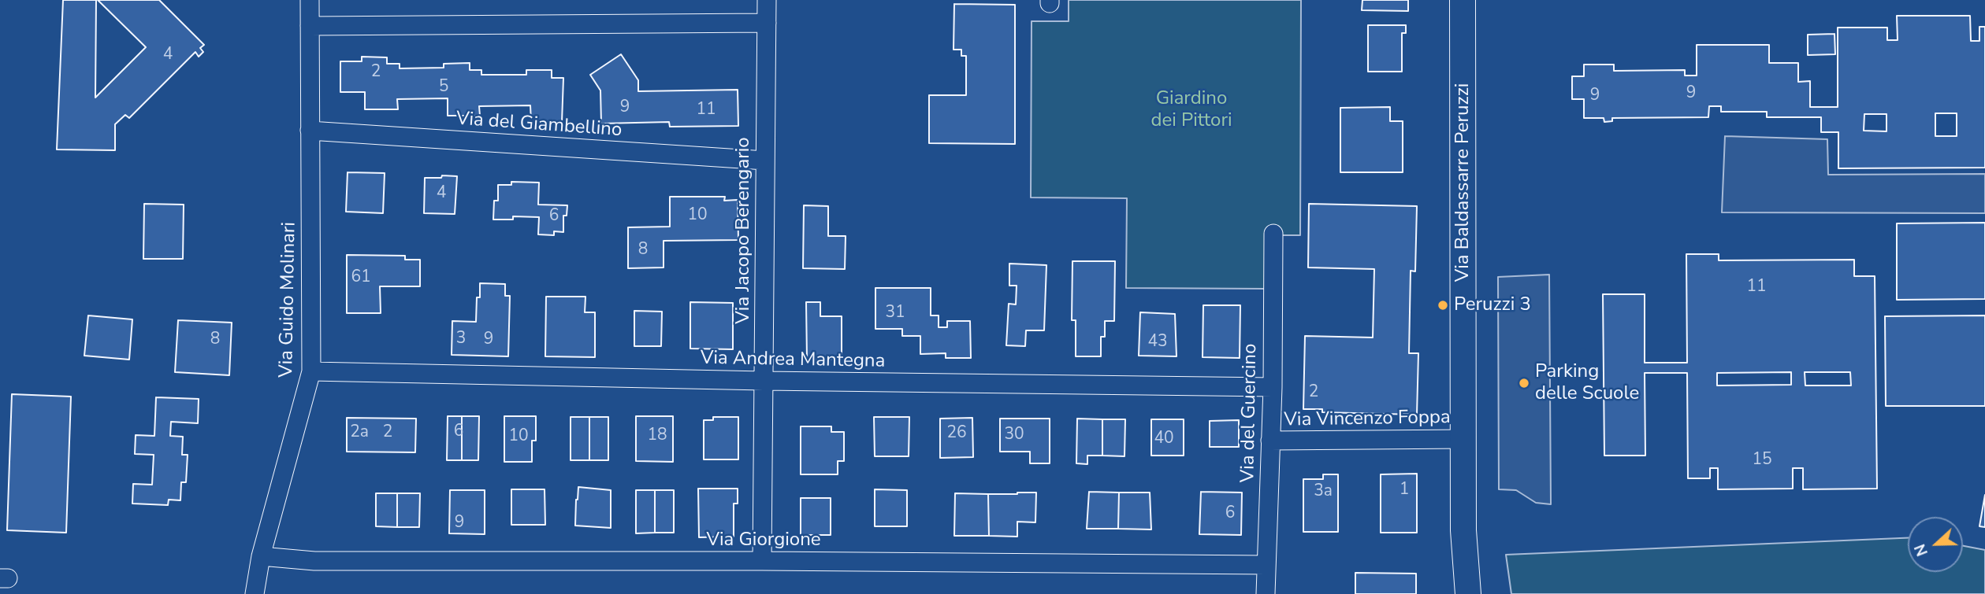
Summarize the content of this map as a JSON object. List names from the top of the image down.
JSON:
{
  "streets": {
    "street": [
      "Via del Giambellino",
      "Via Baldassarre Peruzzi",
      "Via Jacopo Berengario",
      "Via Guido Molinari",
      "Via Andrea Mantegna",
      "Via del Guercino",
      "Via Vincenzo Foppa",
      "Via Giorgione"
    ]
  },
  "crossings": [
    ["Via del Giambellino", "Via Jacopo Berengario"],
    ["Via del Giambellino", "Via Guido Molinari"],
    ["Via Baldassarre Peruzzi", "Via Vincenzo Foppa"],
    ["Via Jacopo Berengario", "Via Andrea Mantegna"],
    ["Via Jacopo Berengario", "Via Giorgione"],
    ["Via Guido Molinari", "Via Andrea Mantegna"],
    ["Via Guido Molinari", "Via Giorgione"],
    ["Via Andrea Mantegna", "Via del Guercino"],
    ["Via del Guercino", "Via Vincenzo Foppa"],
    ["Via del Guercino", "Via Giorgione"]
  ],
  "parks": ["Giardino dei Pittori"],
  "places": ["Peruzzi 3", "Parking delle Scuole"],
  "house_numbers": [
    "4",
    "2",
    "5",
    "9",
    "9",
    "9",
    "11",
    "4",
    "10",
    "6",
    "8",
    "61",
    "11",
    "31",
    "3",
    "8",
    "9",
    "43",
    "2",
    "6",
    "2a",
    "2",
    "26",
    "30",
    "18",
    "10",
    "40",
    "15",
    "1",
    "3a",
    "6",
    "9"
  ],
  "north": "left"
}
